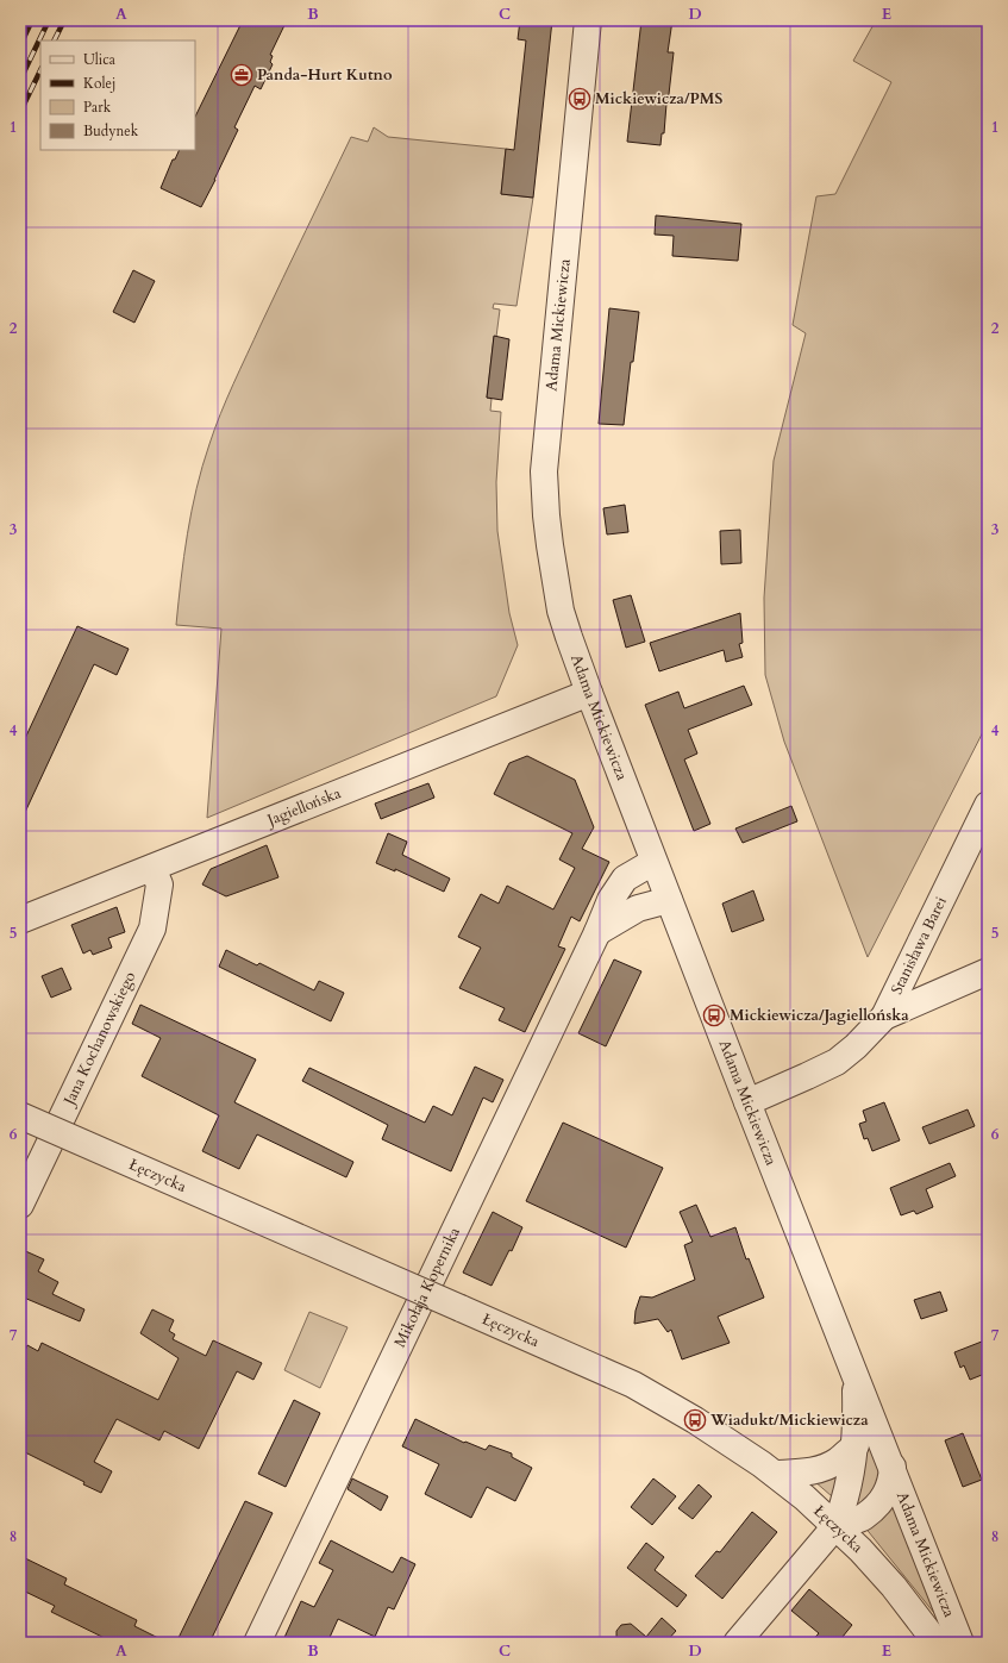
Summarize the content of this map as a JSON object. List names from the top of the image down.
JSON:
{
  "streets": {
    "street": [
      "Adama Mickiewicza",
      "Jagiellońska",
      "Stanisława Barei",
      "Jana Kochanowskiego",
      "Łęczycka",
      "Mikołaja Kopernika"
    ]
  },
  "crossings": [
    ["Adama Mickiewicza", "Jagiellońska"],
    ["Adama Mickiewicza", "Stanisława Barei"],
    ["Adama Mickiewicza", "Łęczycka"],
    ["Adama Mickiewicza", "Mikołaja Kopernika"],
    ["Jagiellońska", "Jana Kochanowskiego"]
  ],
  "places": {
    "office": ["Panda-Hurt Kutno"],
    "bus stop": ["Mickiewicza/PMS", "Mickiewicza/Jagiellońska", "Wiadukt/Mickiewicza"]
  },
  "legend": [
    "Ulica",
    "Kolej",
    "Park",
    "Budynek"
  ],
  "grid": {
    "columns": [
      "A",
      "B",
      "C",
      "D",
      "E"
    ],
    "rows": [
      "1",
      "2",
      "3",
      "4",
      "5",
      "6",
      "7",
      "8"
    ]
  }
}
